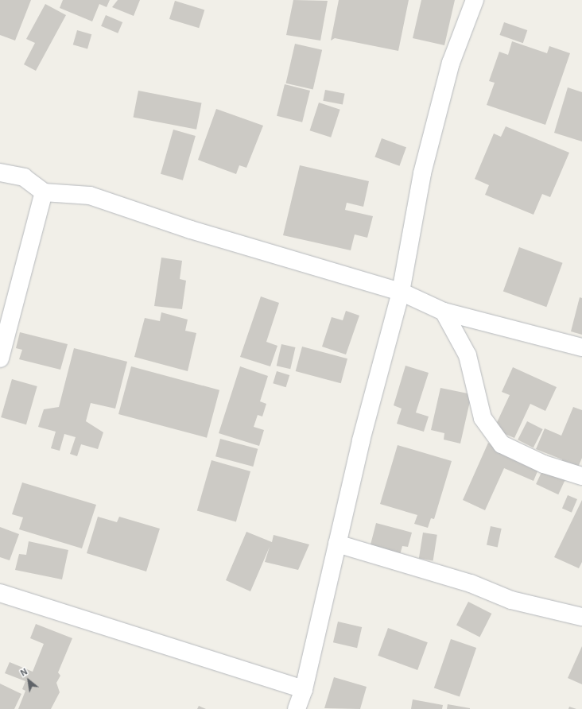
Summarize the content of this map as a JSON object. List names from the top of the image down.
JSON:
{
  "north": "top left"
}
